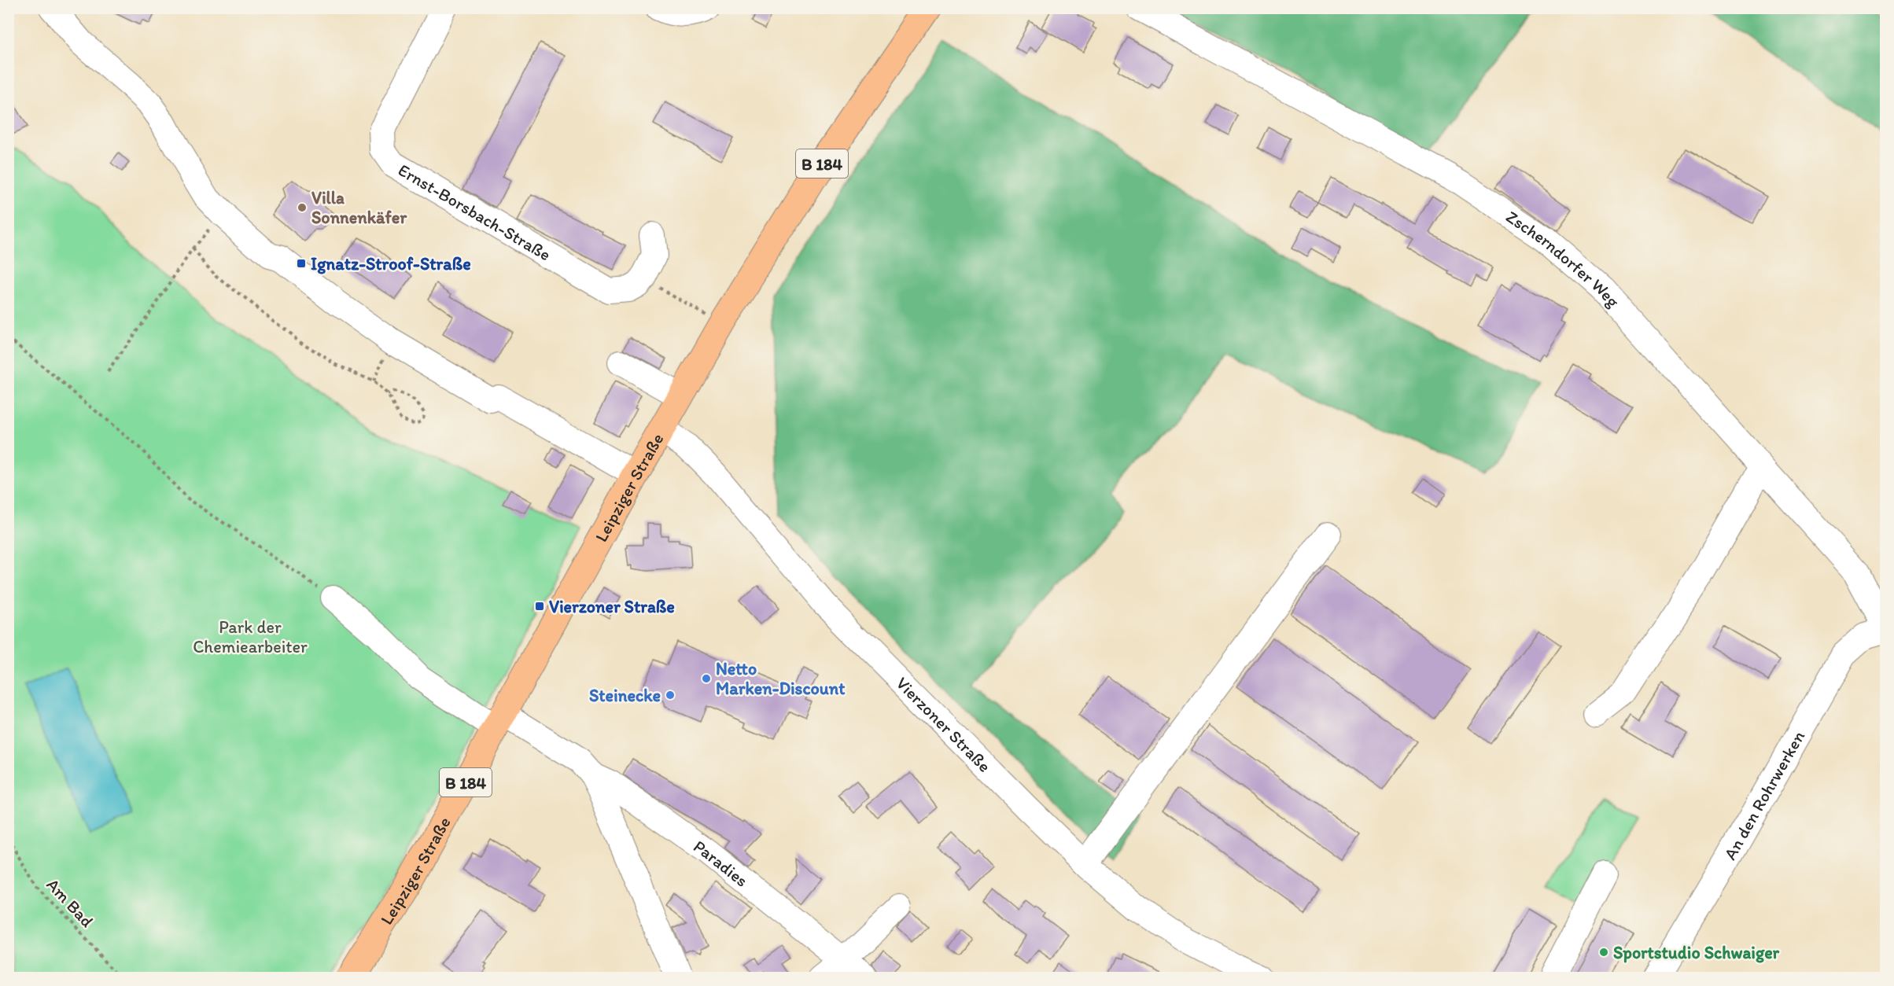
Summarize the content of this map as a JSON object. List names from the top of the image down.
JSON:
{
  "streets": {
    "main road": ["B 184", "Leipziger Straße"],
    "street": [
      "Ernst-Borsbach-Straße",
      "Zscherndorfer Weg",
      "Vierzoner Straße",
      "An den Rohrwerken",
      "Paradies"
    ],
    "path": ["Am Bad"]
  },
  "crossings": [
    ["Zscherndorfer Weg", "An den Rohrwerken"],
    ["Leipziger Straße", "Vierzoner Straße"],
    ["Leipziger Straße", "Paradies"]
  ],
  "parks": ["Park der Chemiearbeiter"],
  "places": {
    "other": [
      "Villa Sonnenkäfer",
      "Netto Marken-Discount",
      "Steinecke",
      "Sportstudio Schwaiger"
    ],
    "transit": ["Ignatz-Stroof-Straße", "Vierzoner Straße"]
  }
}
